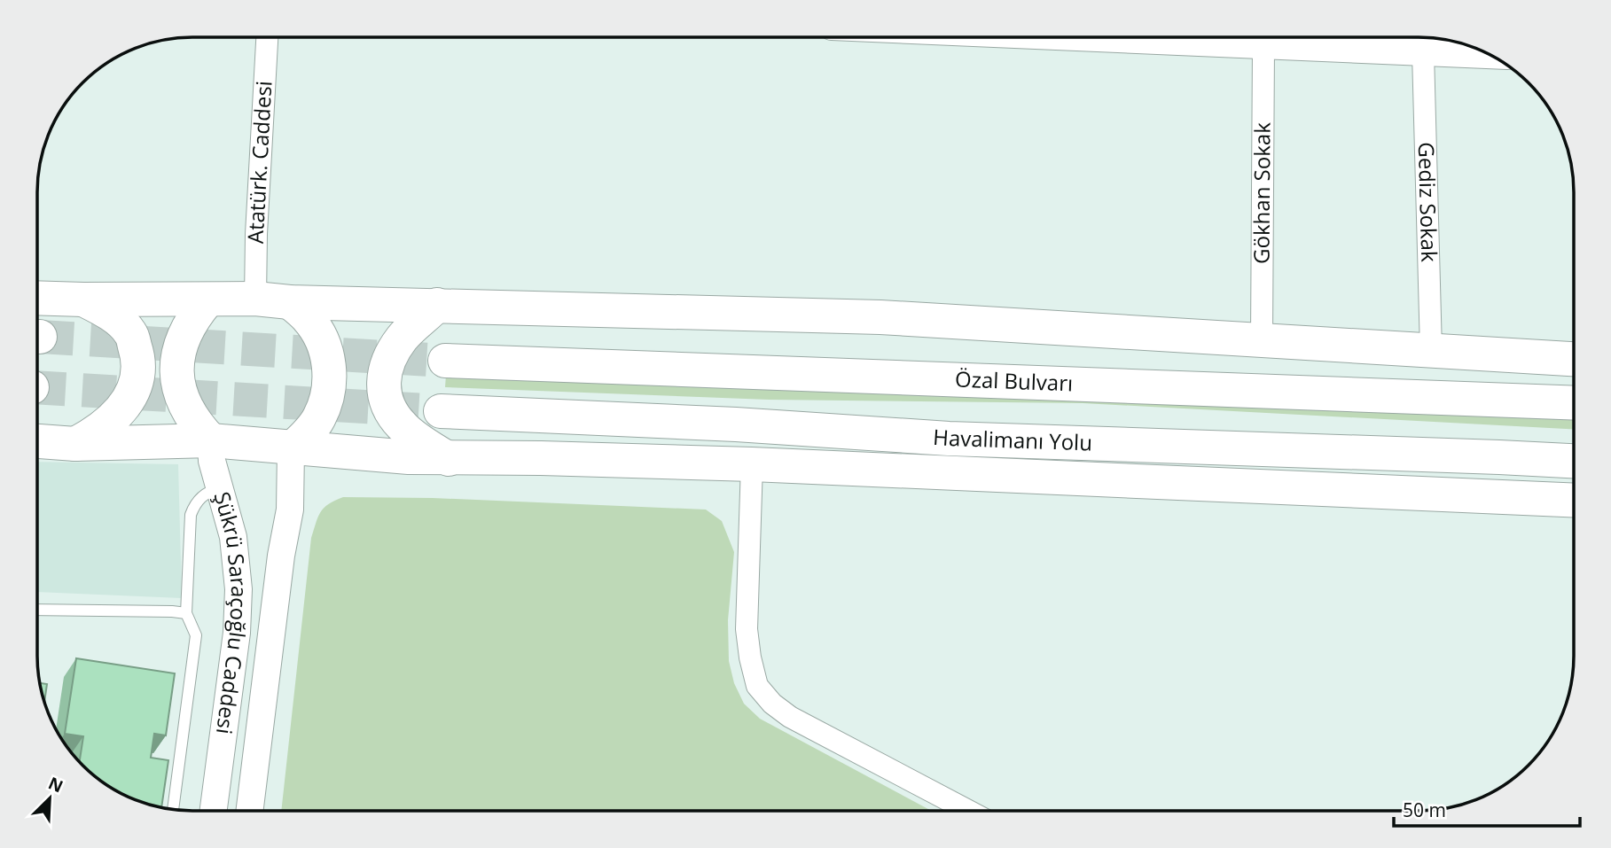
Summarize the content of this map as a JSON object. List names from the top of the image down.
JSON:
{
  "streets": {
    "highway": ["Özal Bulvarı", "Havalimanı Yolu"],
    "street": [
      "Atatürk. Caddesi",
      "Gökhan Sokak",
      "Gediz Sokak",
      "Şükrü Saraçoğlu Caddesi"
    ]
  },
  "crossings": [
    ["Atatürk. Caddesi", "Şükrü Saraçoğlu Caddesi"]
  ],
  "scale_bar": "50 m",
  "north": "top right"
}
